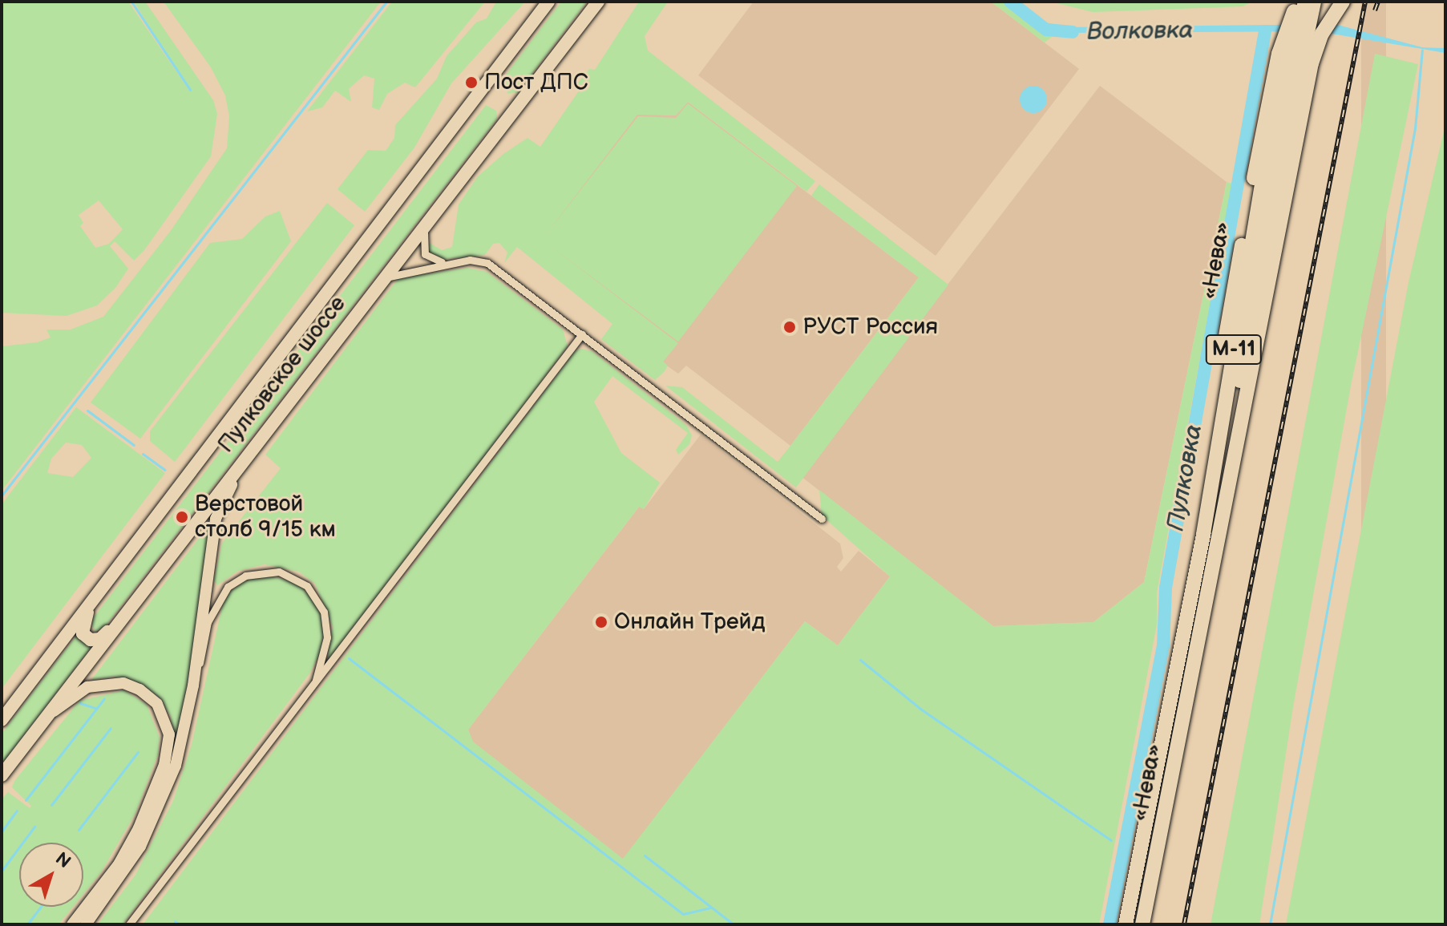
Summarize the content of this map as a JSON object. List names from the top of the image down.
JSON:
{
  "streets": {
    "highway": ["«Нева»", "М-11", "Пулковское шоссе"]
  },
  "water": ["Волковка", "Пулковка"],
  "places": [
    "Пост ДПС",
    "РУСТ Россия",
    "Верстовой столб 9/15 км",
    "Онлайн Трейд"
  ],
  "north": "top right"
}
